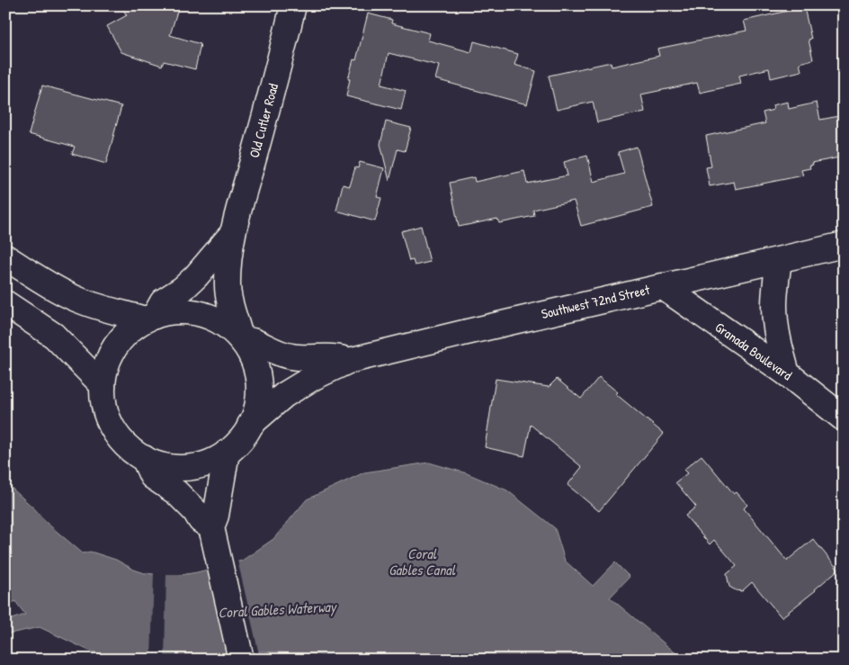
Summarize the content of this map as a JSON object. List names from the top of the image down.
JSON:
{
  "streets": {
    "main road": ["Old Cutler Road", "Southwest 72nd Street", "Granada Boulevard"]
  },
  "crossings": [
    ["Old Cutler Road", "Southwest 72nd Street"],
    ["Southwest 72nd Street", "Granada Boulevard"]
  ],
  "water": ["Coral Gables Canal", "Coral Gables Waterway"]
}
